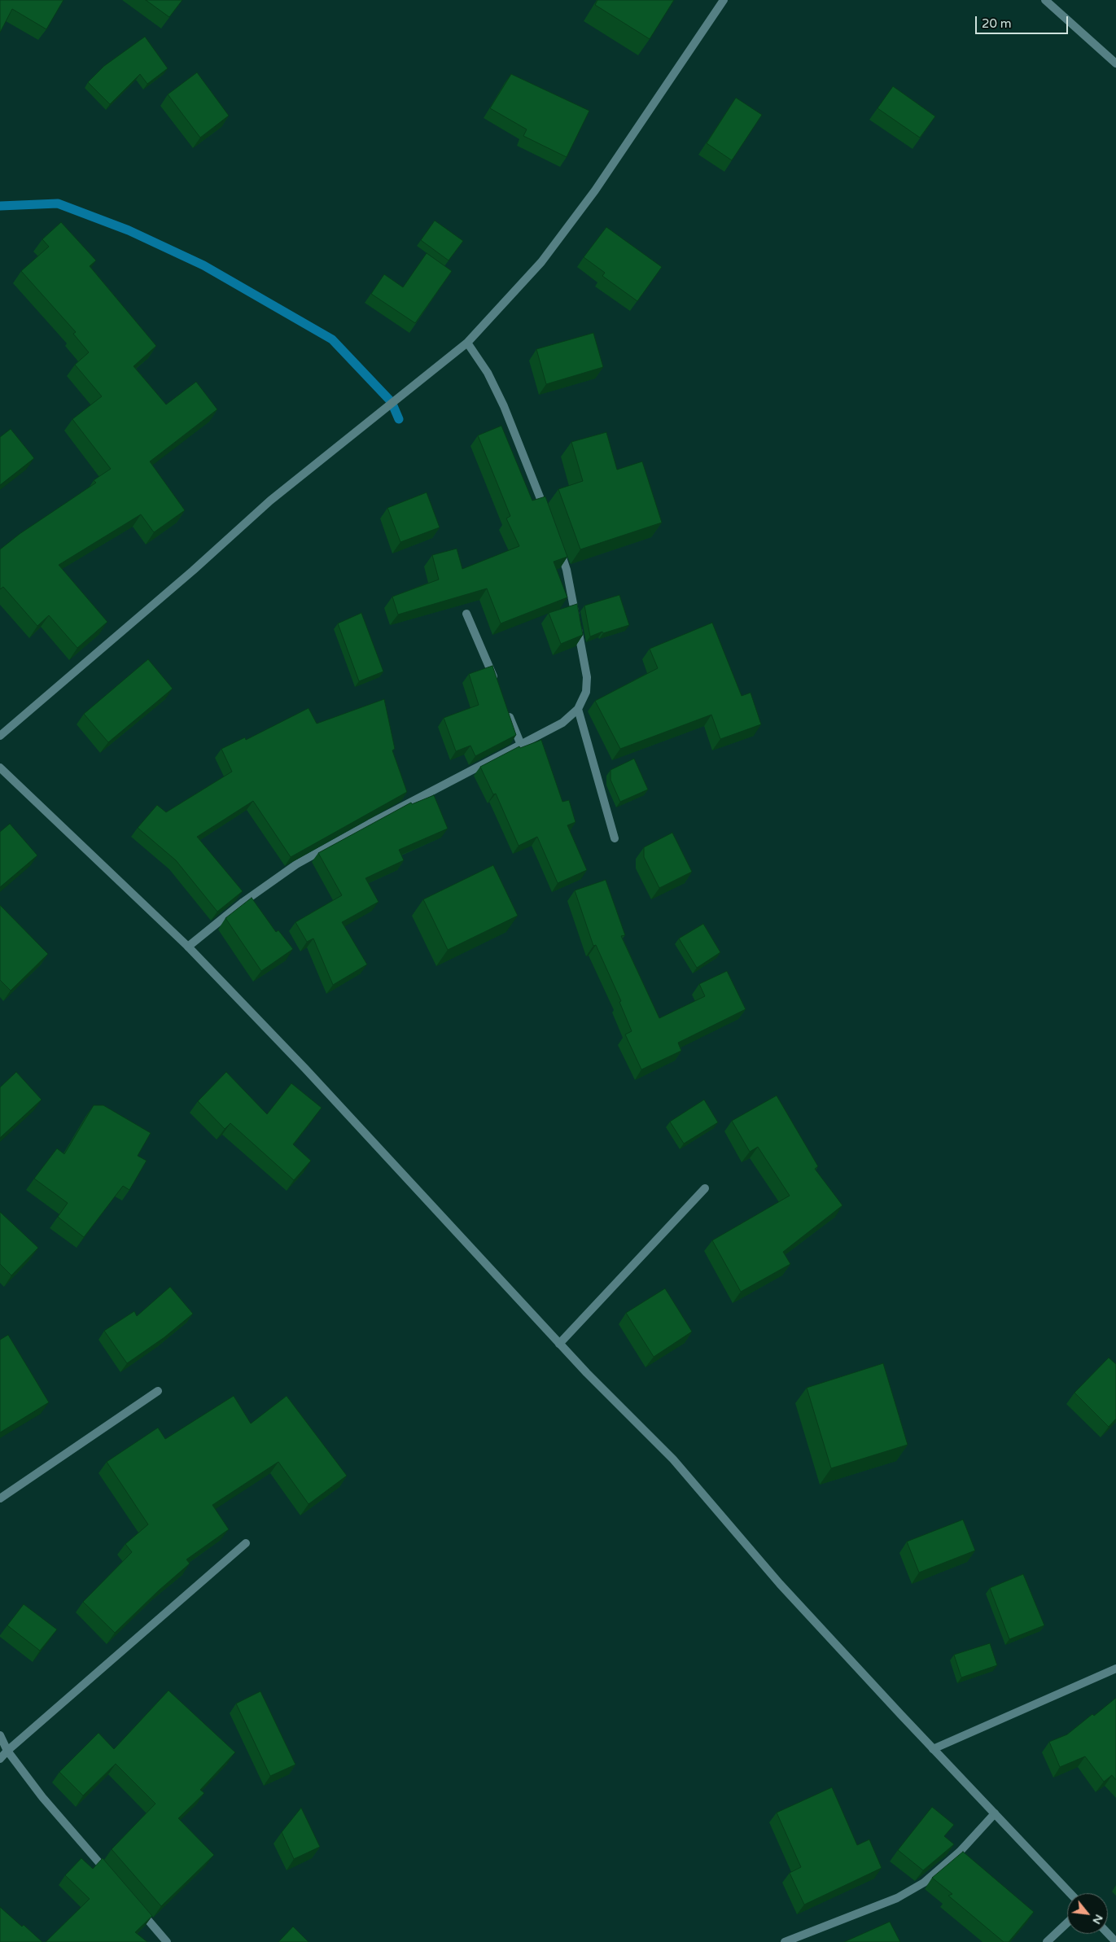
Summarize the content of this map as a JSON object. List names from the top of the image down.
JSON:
{
  "scale_bar": "20 m",
  "north": "bottom right"
}
